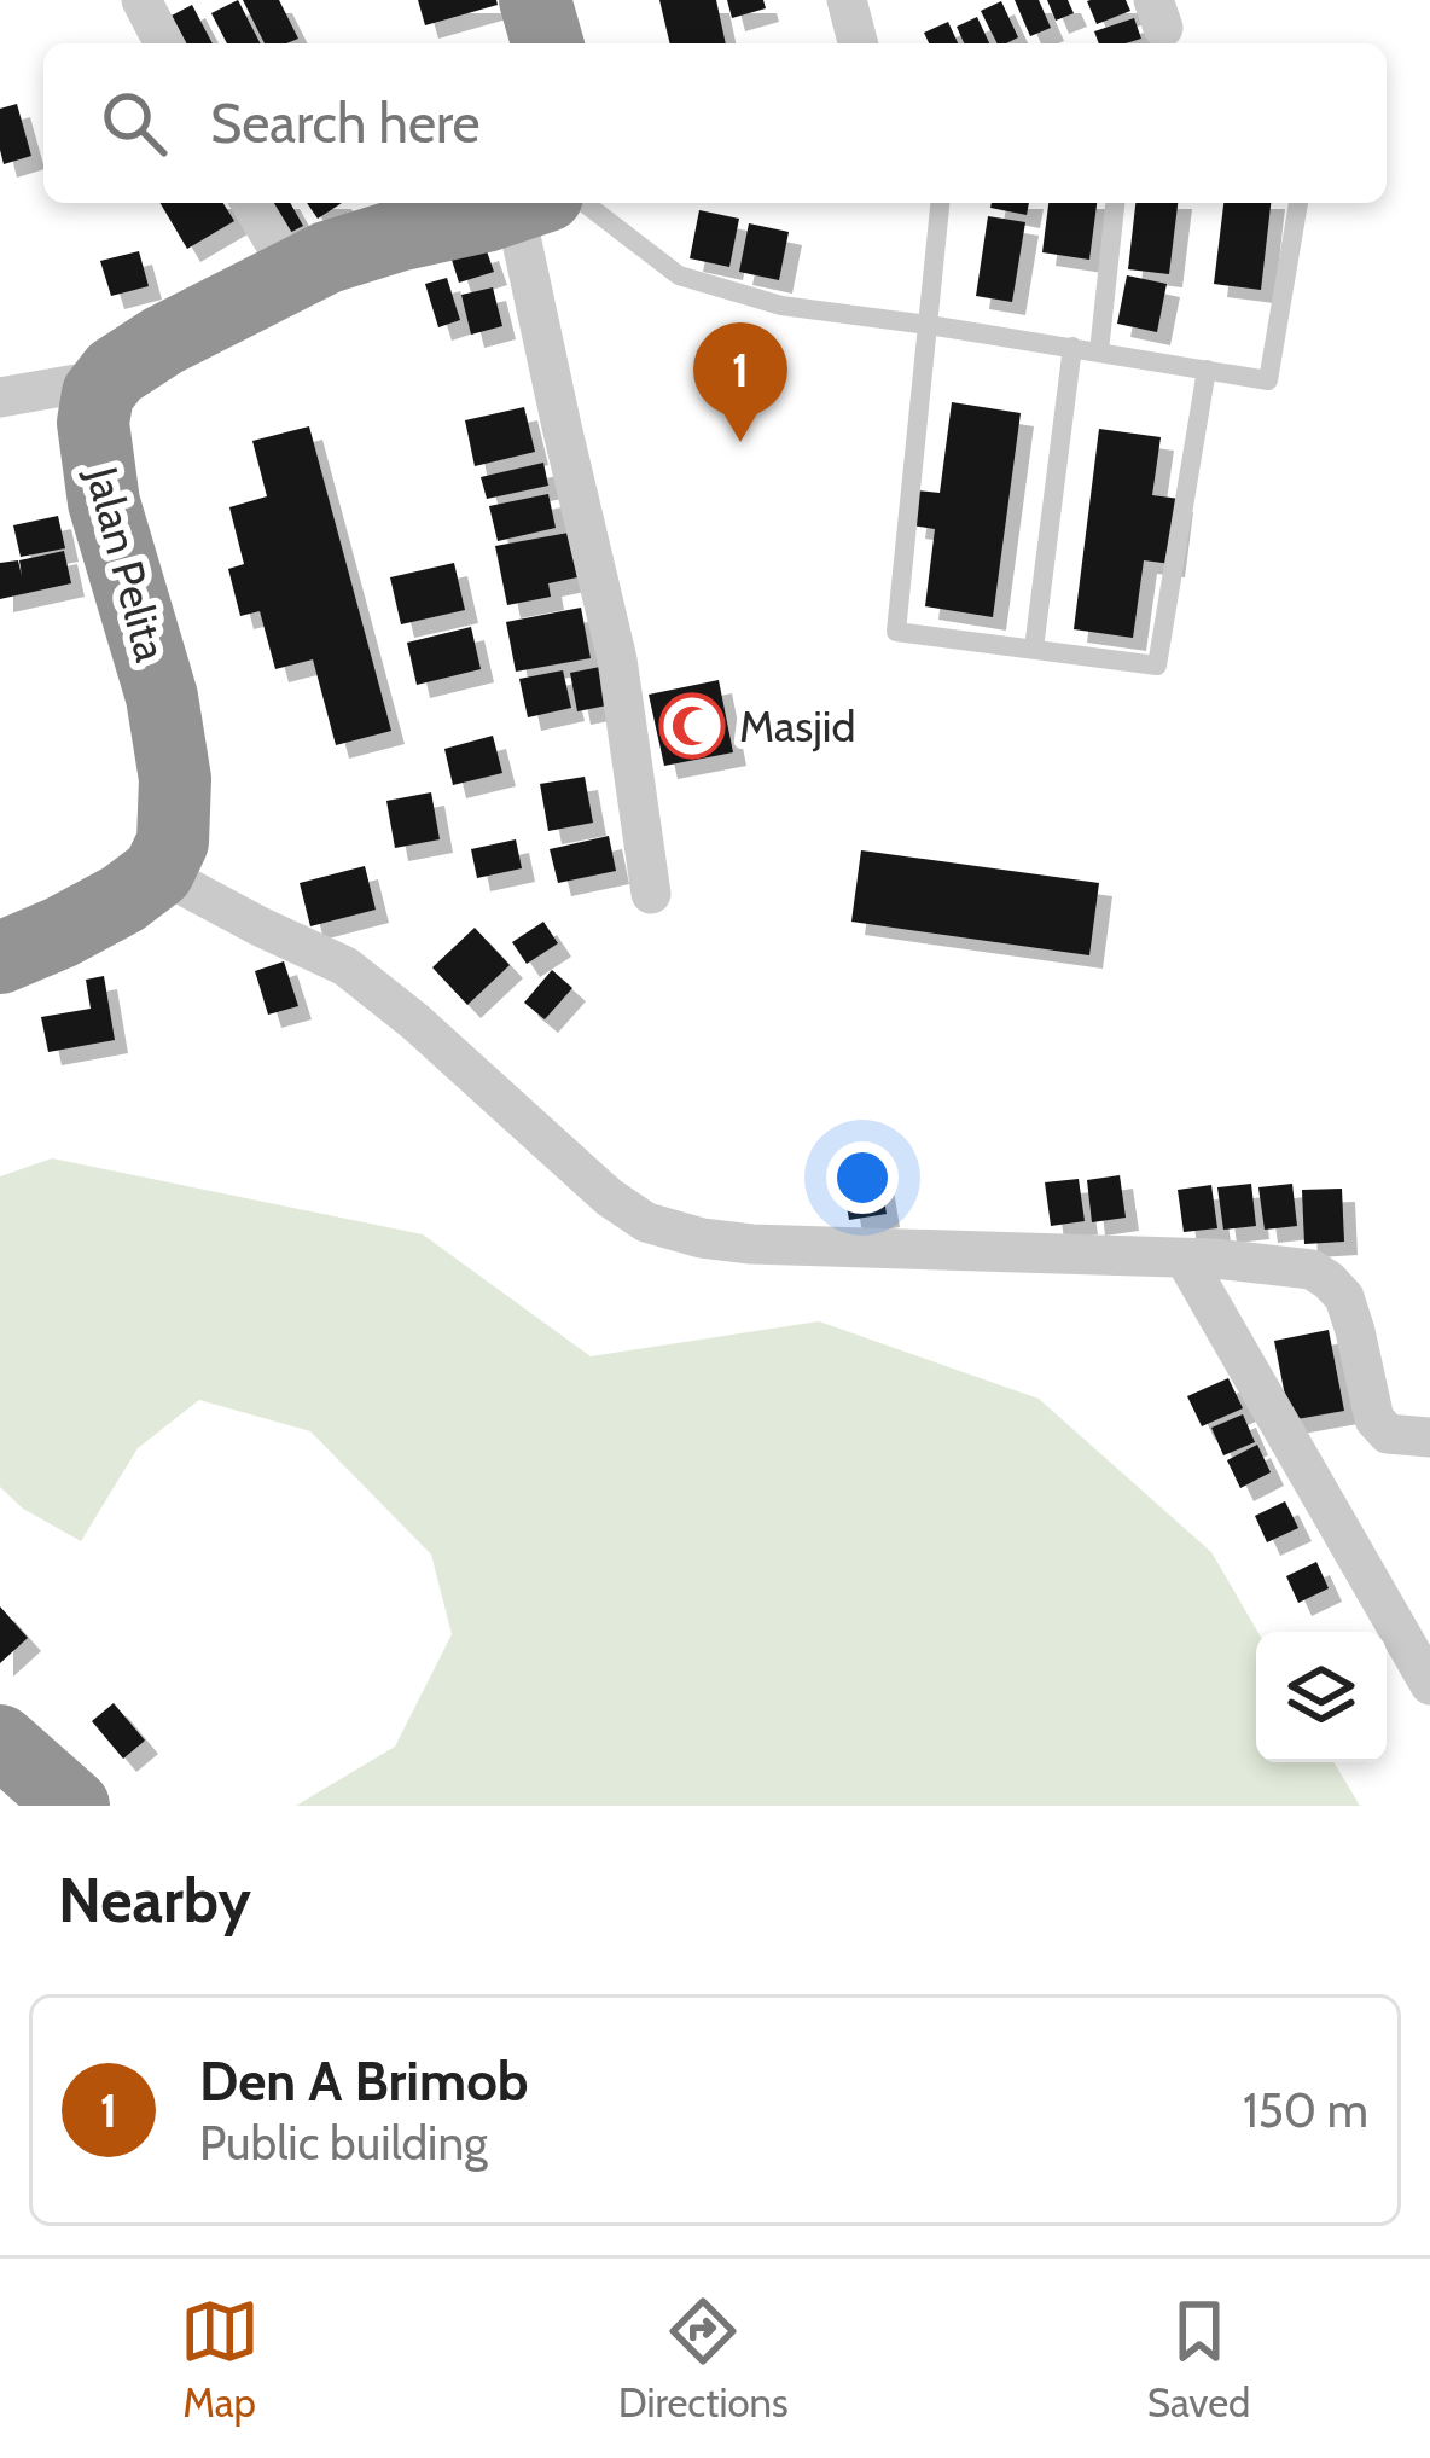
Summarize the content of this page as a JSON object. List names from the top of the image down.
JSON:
{
  "streets": {
    "highway": ["Jalan Pelita"]
  },
  "places": {
    "mosque": ["Masjid"]
  },
  "page": {
    "search": "Search here",
    "pins": "1",
    "heading": "Nearby",
    "list": [
      {
        "mark": "1",
        "name": "Den A Brimob",
        "note": "Public building",
        "value": "150 m"
      }
    ],
    "nav": ["Map", "Directions", "Saved"]
  }
}
